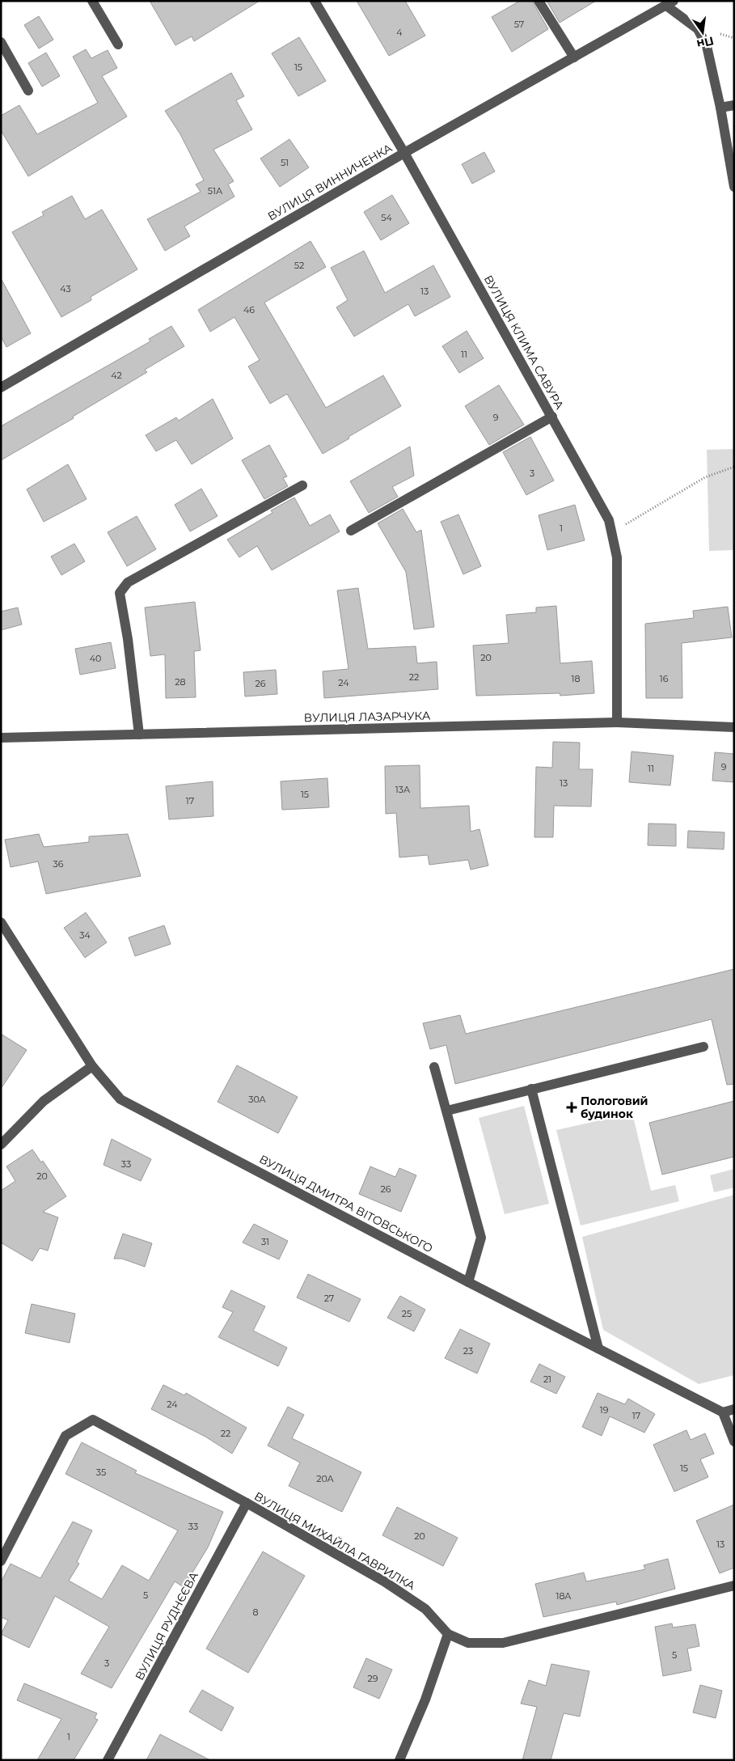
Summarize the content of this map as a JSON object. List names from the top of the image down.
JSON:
{
  "streets": {
    "street": [
      "ВУЛИЦЯ ВИННИЧЕНКА",
      "ВУЛИЦЯ КЛИМА САВУРА",
      "ВУЛИЦЯ ЛАЗАРЧУКА",
      "ВУЛИЦЯ ДМИТРА ВІТОВСЬКОГО",
      "ВУЛИЦЯ МИХАЙЛА ГАВРИЛКА",
      "ВУЛИЦЯ РУДНЄЄВА"
    ]
  },
  "crossings": [
    ["ВУЛИЦЯ ВИННИЧЕНКА", "ВУЛИЦЯ КЛИМА САВУРА"],
    ["ВУЛИЦЯ КЛИМА САВУРА", "ВУЛИЦЯ ЛАЗАРЧУКА"],
    ["ВУЛИЦЯ МИХАЙЛА ГАВРИЛКА", "ВУЛИЦЯ РУДНЄЄВА"]
  ],
  "places": {
    "health": ["Пологовий будинок"]
  },
  "house_numbers": [
    "57",
    "4",
    "15",
    "51",
    "51А",
    "54",
    "52",
    "43",
    "13",
    "46",
    "11",
    "42",
    "9",
    "3",
    "1",
    "20",
    "40",
    "22",
    "18",
    "16",
    "28",
    "24",
    "26",
    "9",
    "11",
    "13",
    "13А",
    "15",
    "17",
    "36",
    "34",
    "30А",
    "33",
    "20",
    "26",
    "31",
    "27",
    "25",
    "23",
    "21",
    "24",
    "19",
    "17",
    "22",
    "15",
    "35",
    "20А",
    "33",
    "20",
    "13",
    "5",
    "18А",
    "8",
    "5",
    "3",
    "29",
    "1"
  ],
  "north": "bottom"
}
